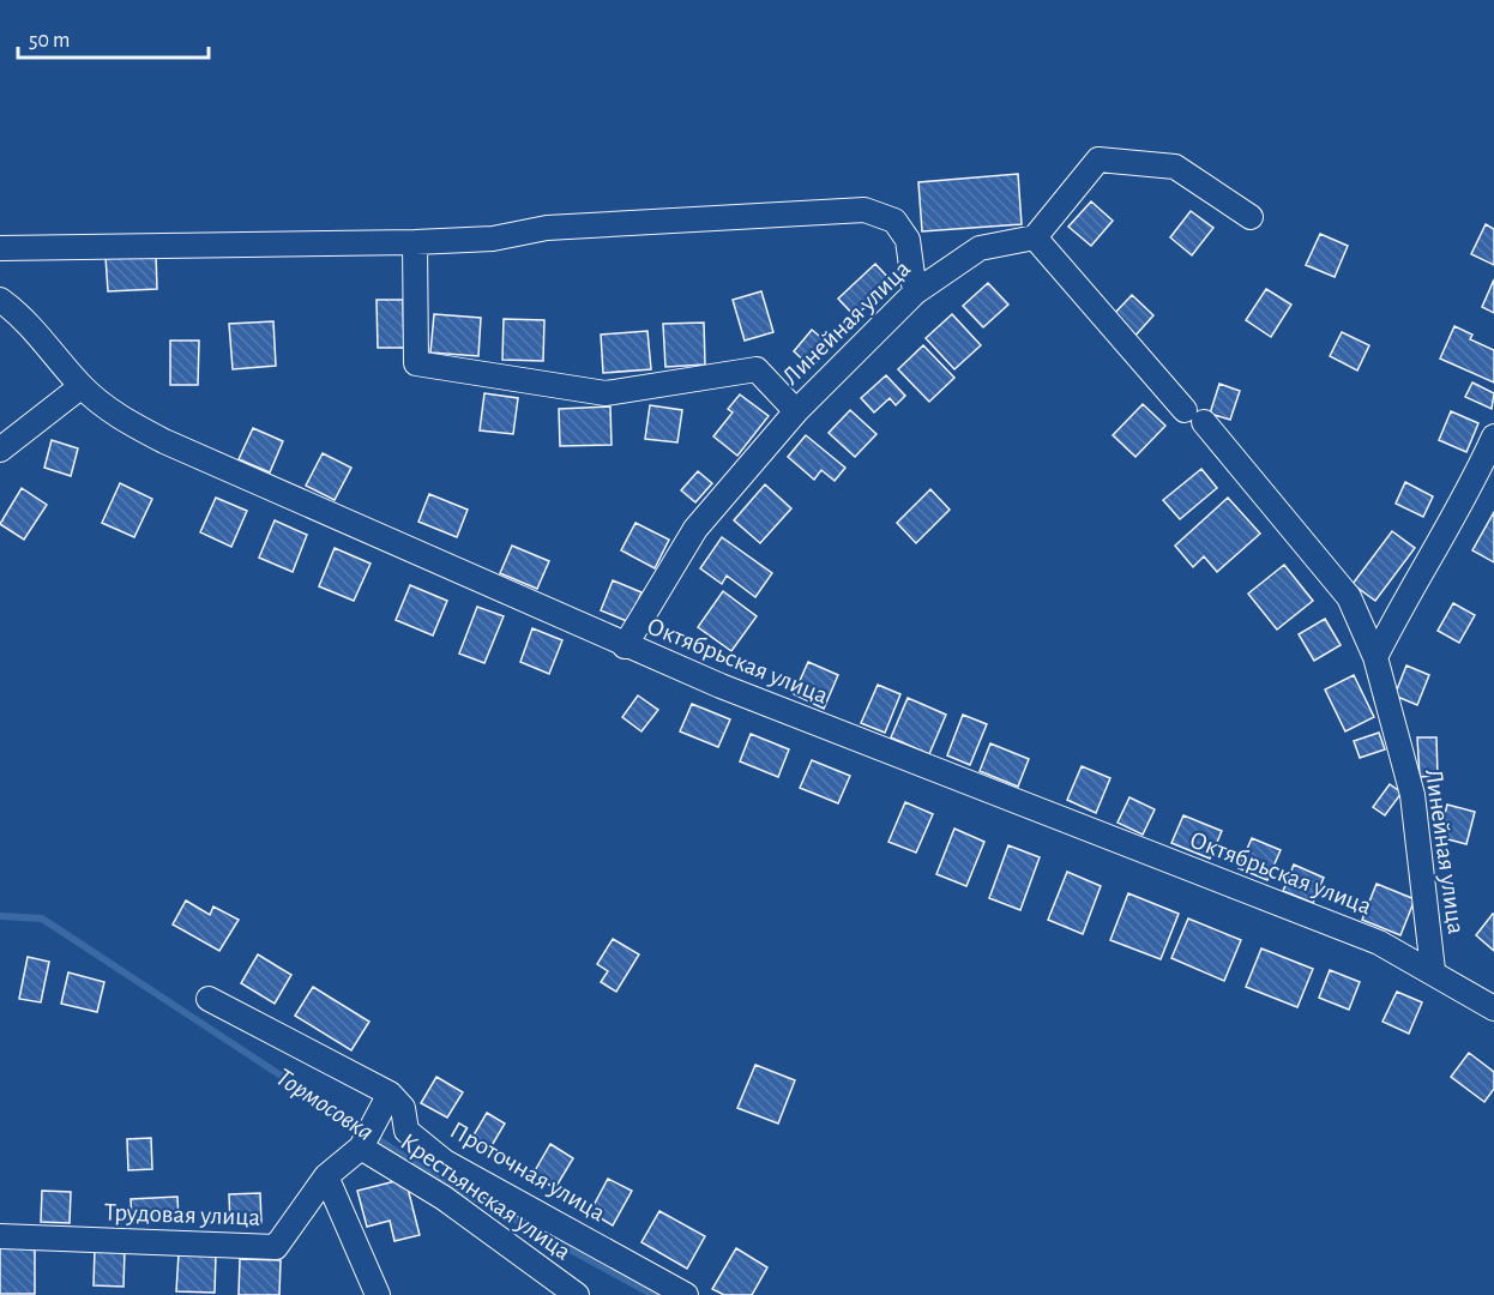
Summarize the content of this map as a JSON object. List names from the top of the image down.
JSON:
{
  "streets": {
    "street": [
      "Линейная улица",
      "Октябрьская улица",
      "Проточная улица",
      "Крестьянская улица",
      "Трудовая улица"
    ]
  },
  "crossings": [
    ["Линейная улица", "Октябрьская улица"]
  ],
  "water": ["Тормосовка"],
  "scale_bar": "50 m"
}
